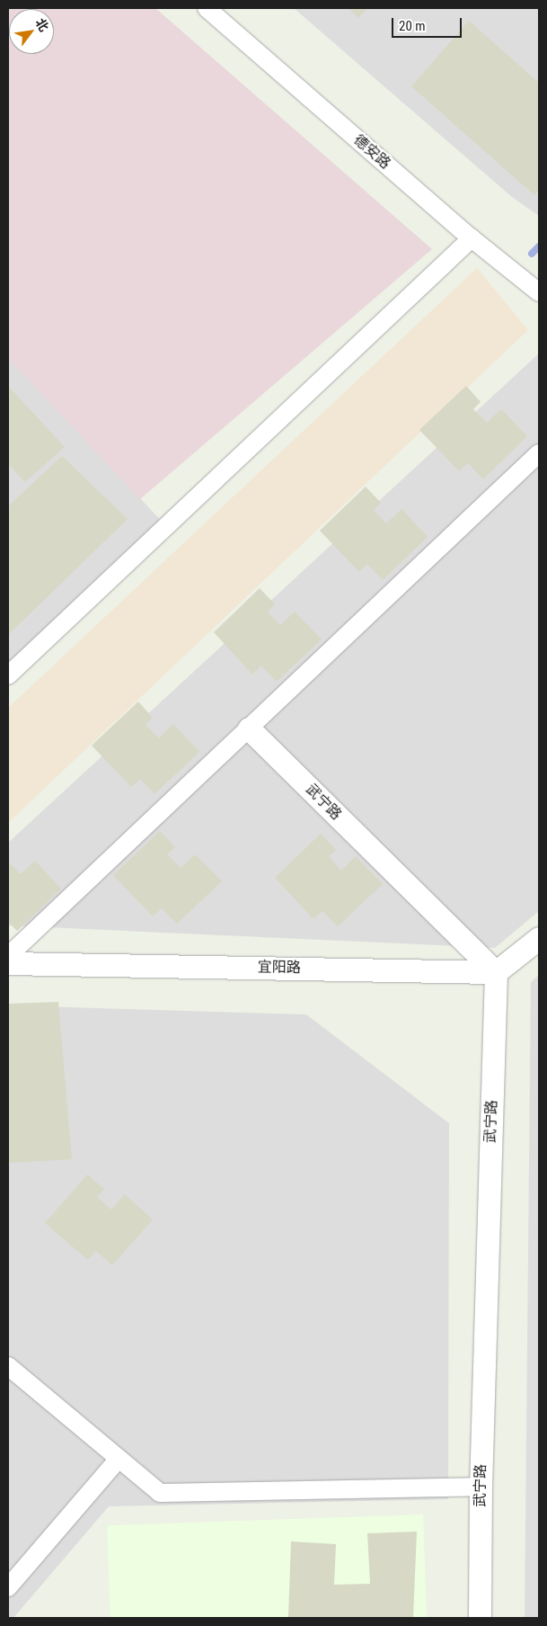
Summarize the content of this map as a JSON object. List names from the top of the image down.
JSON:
{
  "streets": {
    "street": ["德安路", "武宁路", "宜阳路"]
  },
  "crossings": [
    ["武宁路", "宜阳路"]
  ],
  "scale_bar": "20 m",
  "north": "top right"
}
